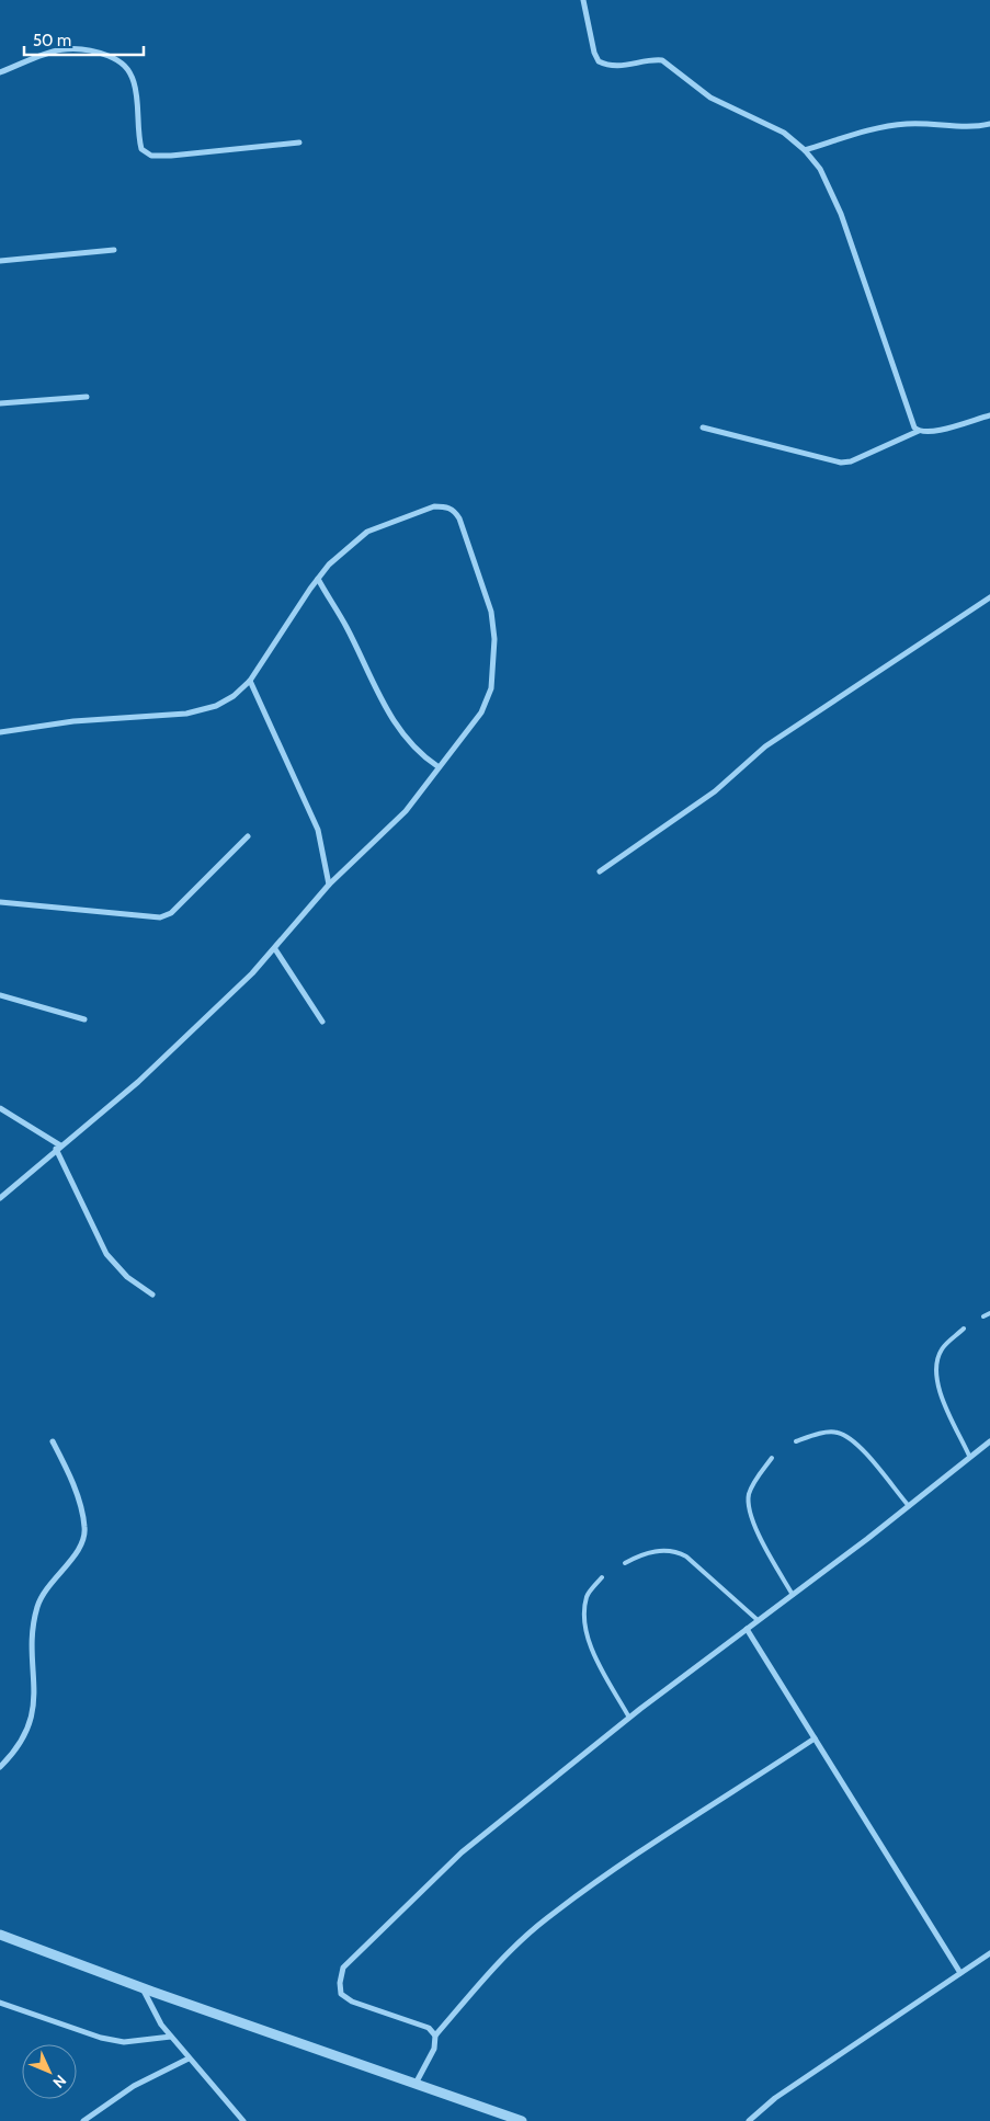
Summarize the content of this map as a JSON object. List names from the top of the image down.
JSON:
{
  "scale_bar": "50 m",
  "north": "bottom right"
}
